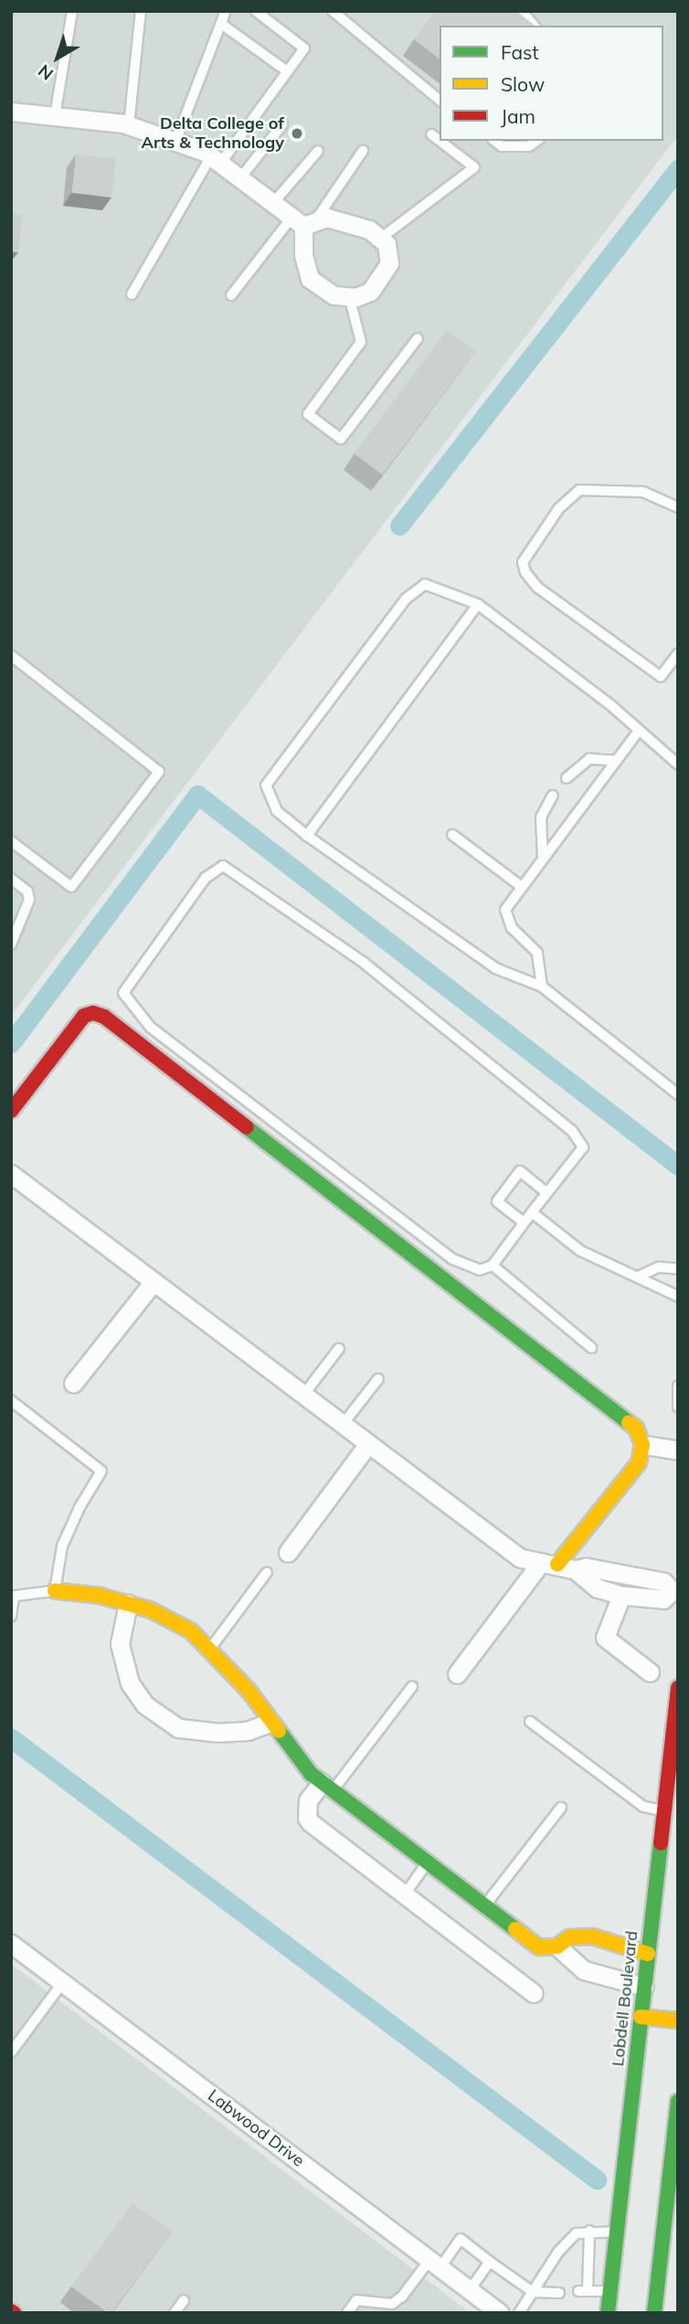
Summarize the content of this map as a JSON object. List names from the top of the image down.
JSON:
{
  "streets": {
    "street": ["Lobdell Boulevard", "Labwood Drive"]
  },
  "places": ["Delta College of Arts & Technology"],
  "legend": ["Fast", "Slow", "Jam"],
  "north": "bottom left"
}
